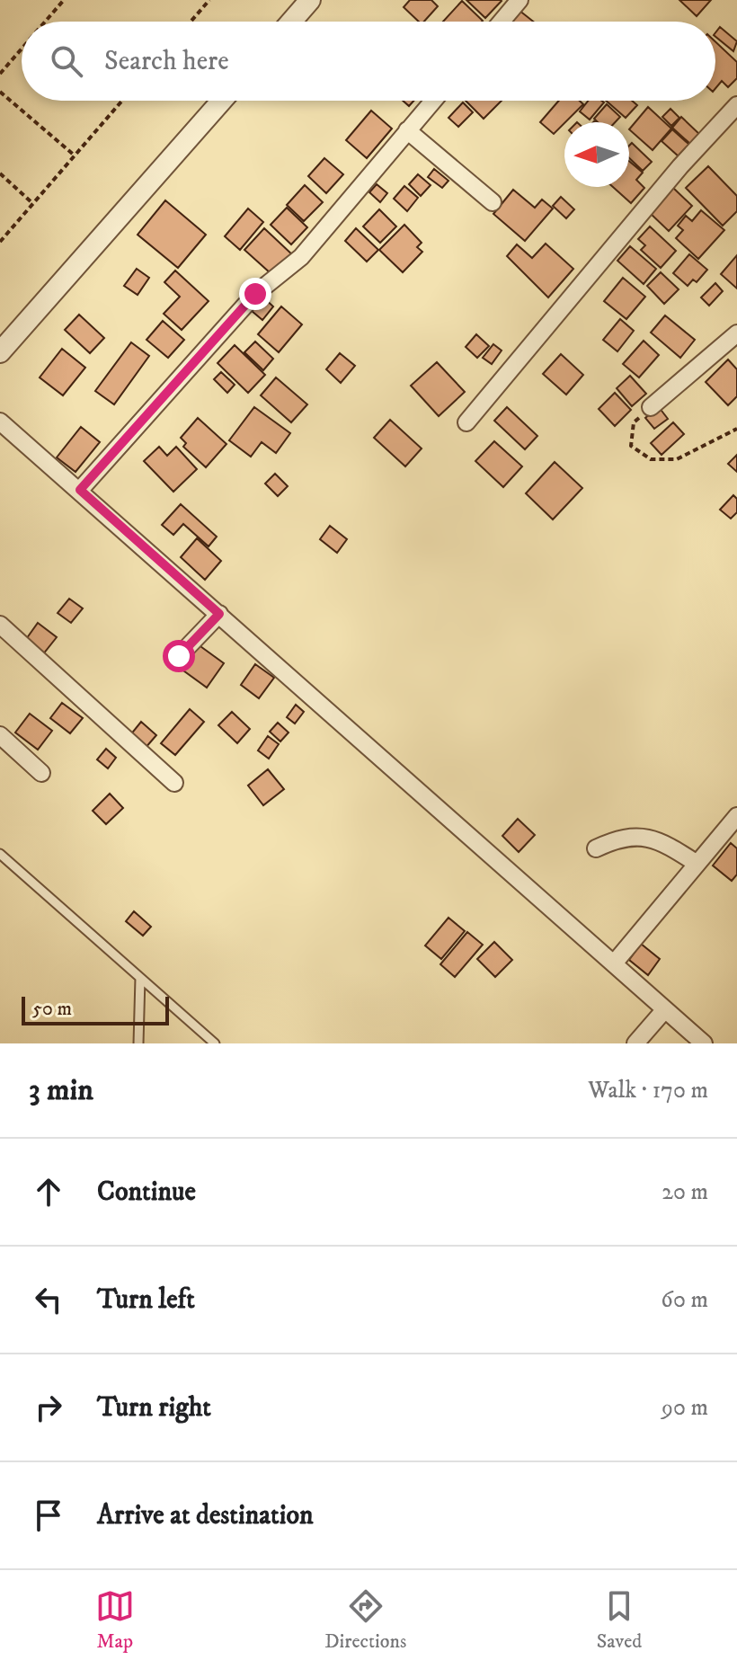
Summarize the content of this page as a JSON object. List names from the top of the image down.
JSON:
{
  "scale_bar": "50 m",
  "north": "left",
  "page": {
    "search": "Search here",
    "scale": "50 m",
    "heading": ["3 min", "Walk · 170 m"],
    "list": [
      ["Continue", "20 m"],
      ["Turn left", "60 m"],
      ["Turn right", "90 m"],
      "Arrive at destination"
    ],
    "nav": ["Map", "Directions", "Saved"]
  }
}
